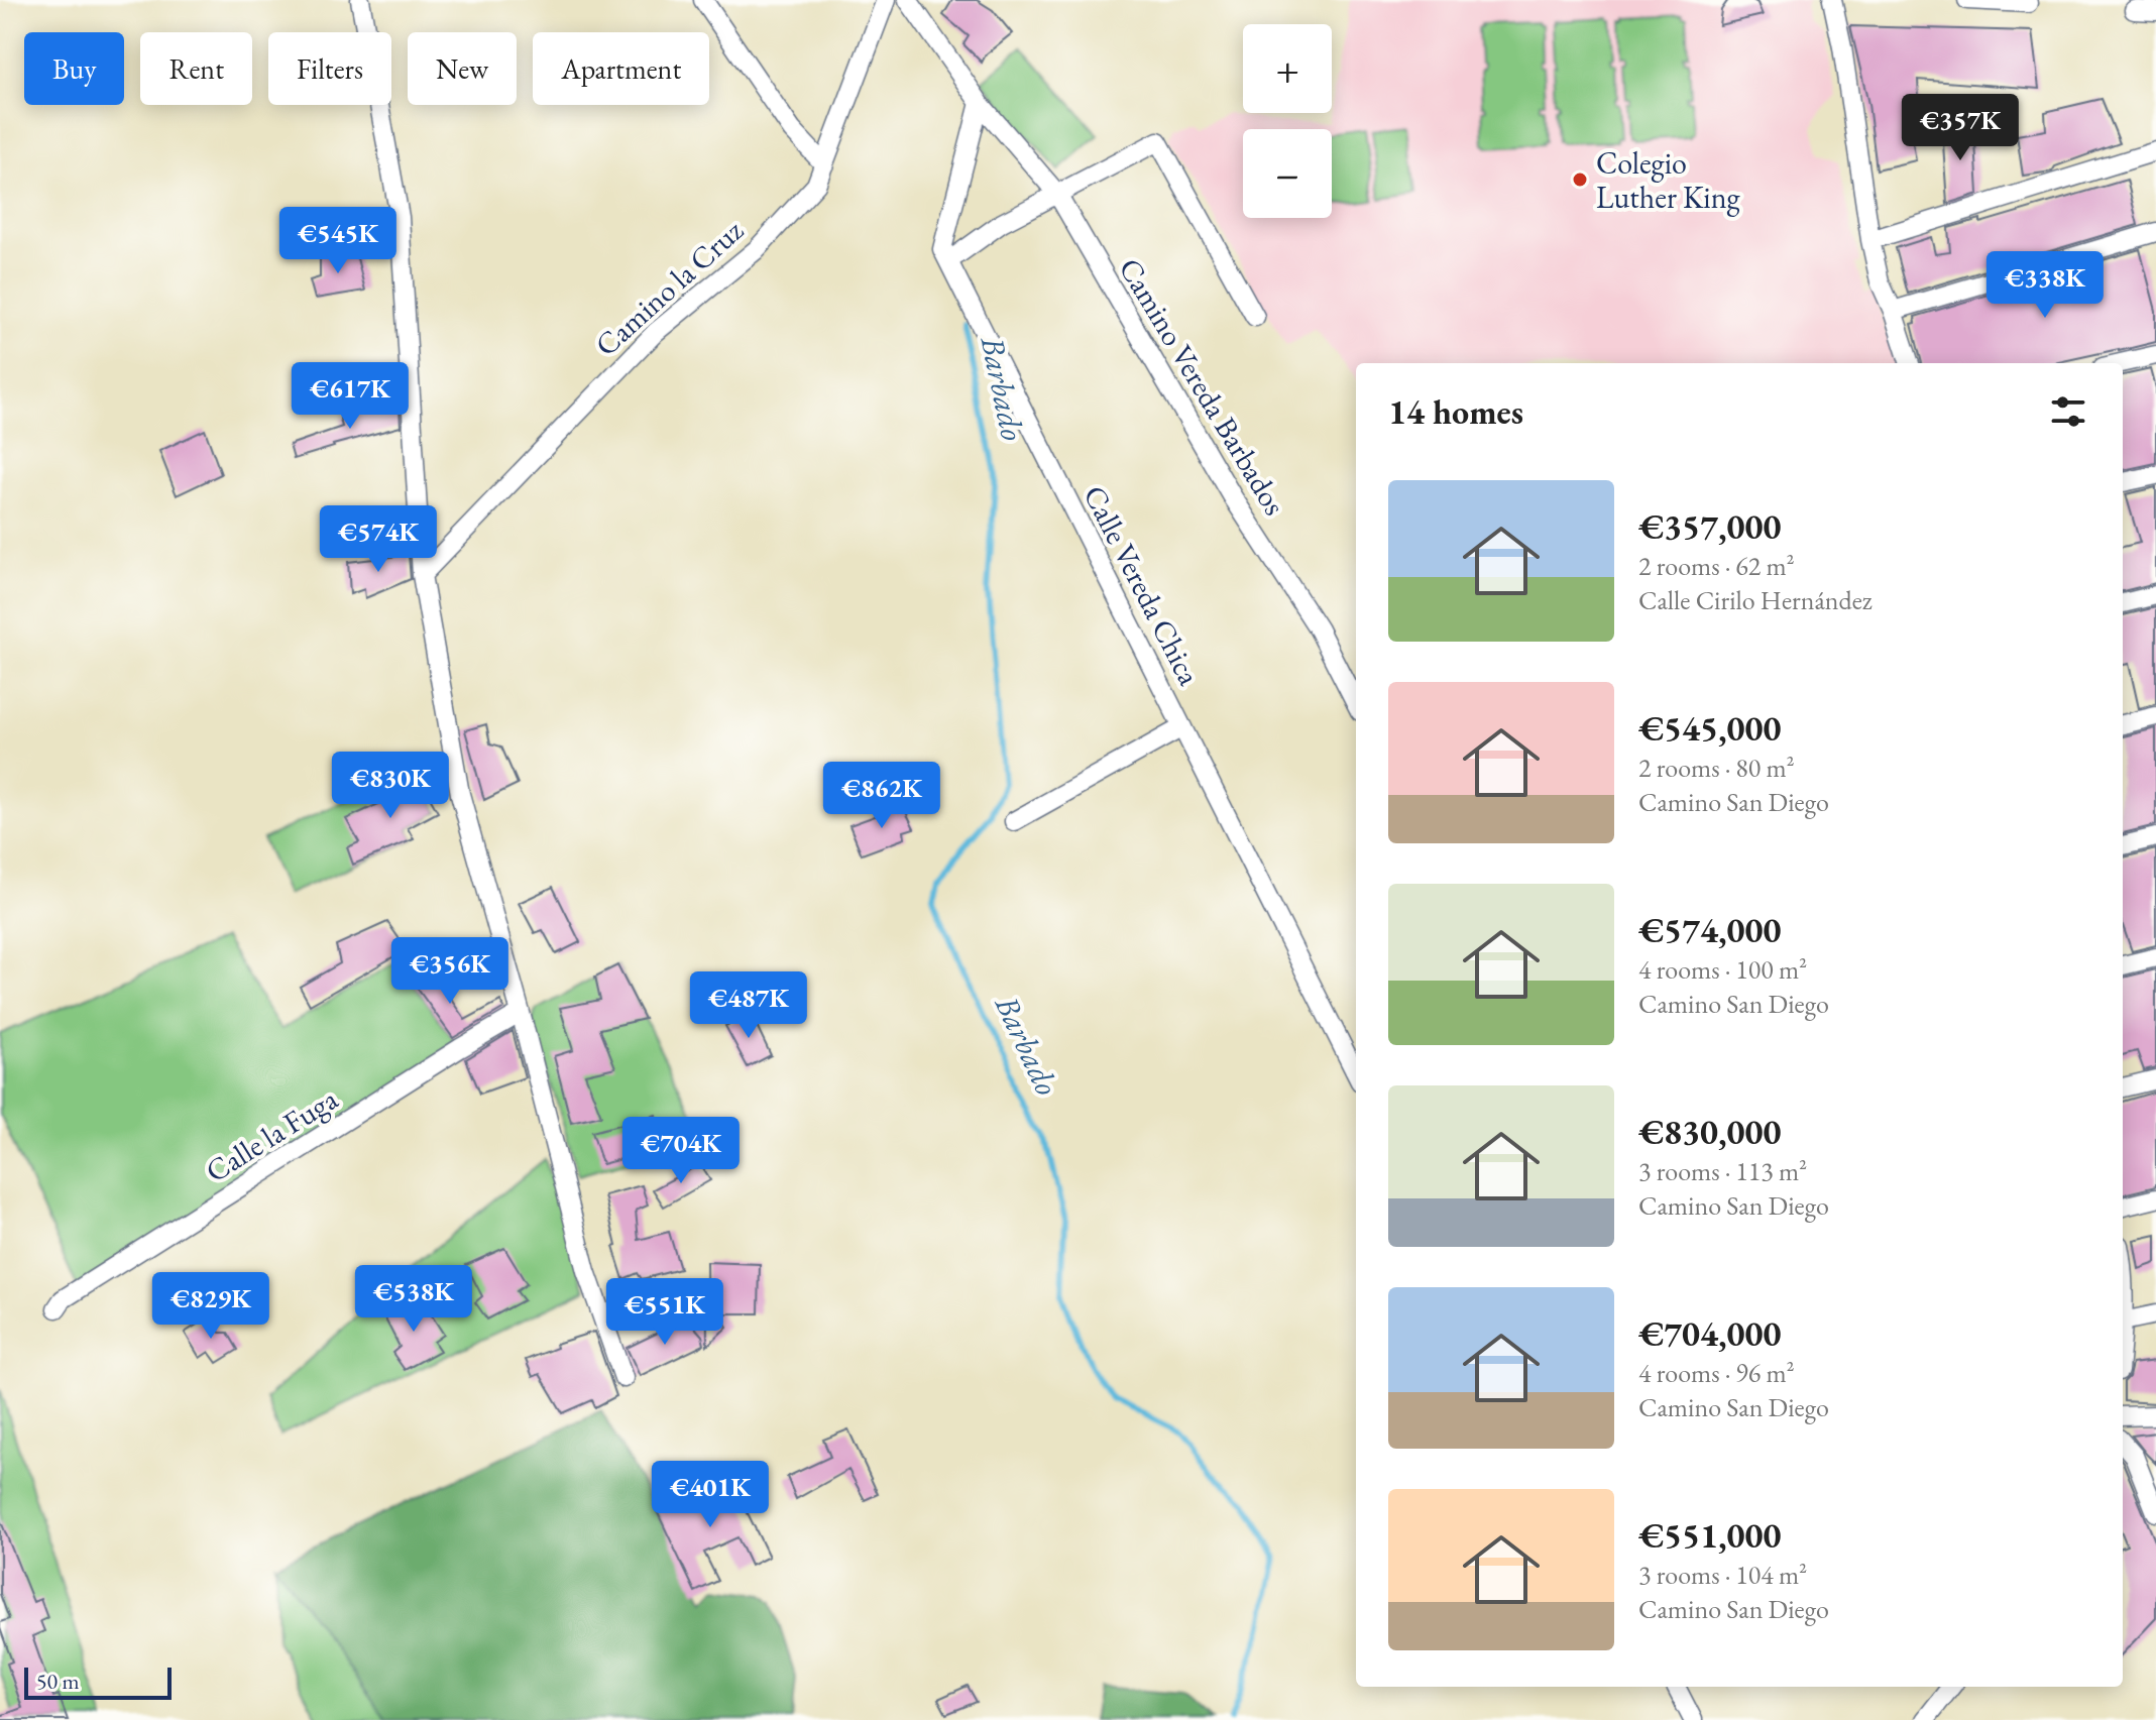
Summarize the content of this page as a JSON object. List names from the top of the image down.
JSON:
{
  "streets": {
    "street": [
      "Camino la Cruz",
      "Camino Vereda Barbados",
      "Calle Vereda Chica",
      "Calle la Fuga"
    ]
  },
  "crossings": [
    ["Camino Vereda Barbados", "Calle Vereda Chica"]
  ],
  "water": ["Barbado"],
  "places": ["Colegio Luther King"],
  "scale_bar": "50 m",
  "page": {
    "map_buttons": ["+", "−"],
    "chip": [
      "Buy",
      "Rent",
      "Filters",
      "New",
      "Apartment"
    ],
    "price": [
      "€357K",
      "€545K",
      "€338K",
      "€617K",
      "€574K",
      "€830K",
      "€862K",
      "€356K",
      "€487K",
      "€704K",
      "€538K",
      "€829K",
      "€551K",
      "€401K"
    ],
    "heading": "14 homes",
    "list": [
      {
        "name": "€357,000",
        "note": "2 rooms · 62 m² · Calle Cirilo Hernández"
      },
      {
        "name": "€545,000",
        "note": "2 rooms · 80 m² · Camino San Diego"
      },
      {
        "name": "€574,000",
        "note": "4 rooms · 100 m² · Camino San Diego"
      },
      {
        "name": "€830,000",
        "note": "3 rooms · 113 m² · Camino San Diego"
      },
      {
        "name": "€704,000",
        "note": "4 rooms · 96 m² · Camino San Diego"
      },
      {
        "name": "€551,000",
        "note": "3 rooms · 104 m² · Camino San Diego"
      }
    ],
    "scale": "50 m"
  }
}
